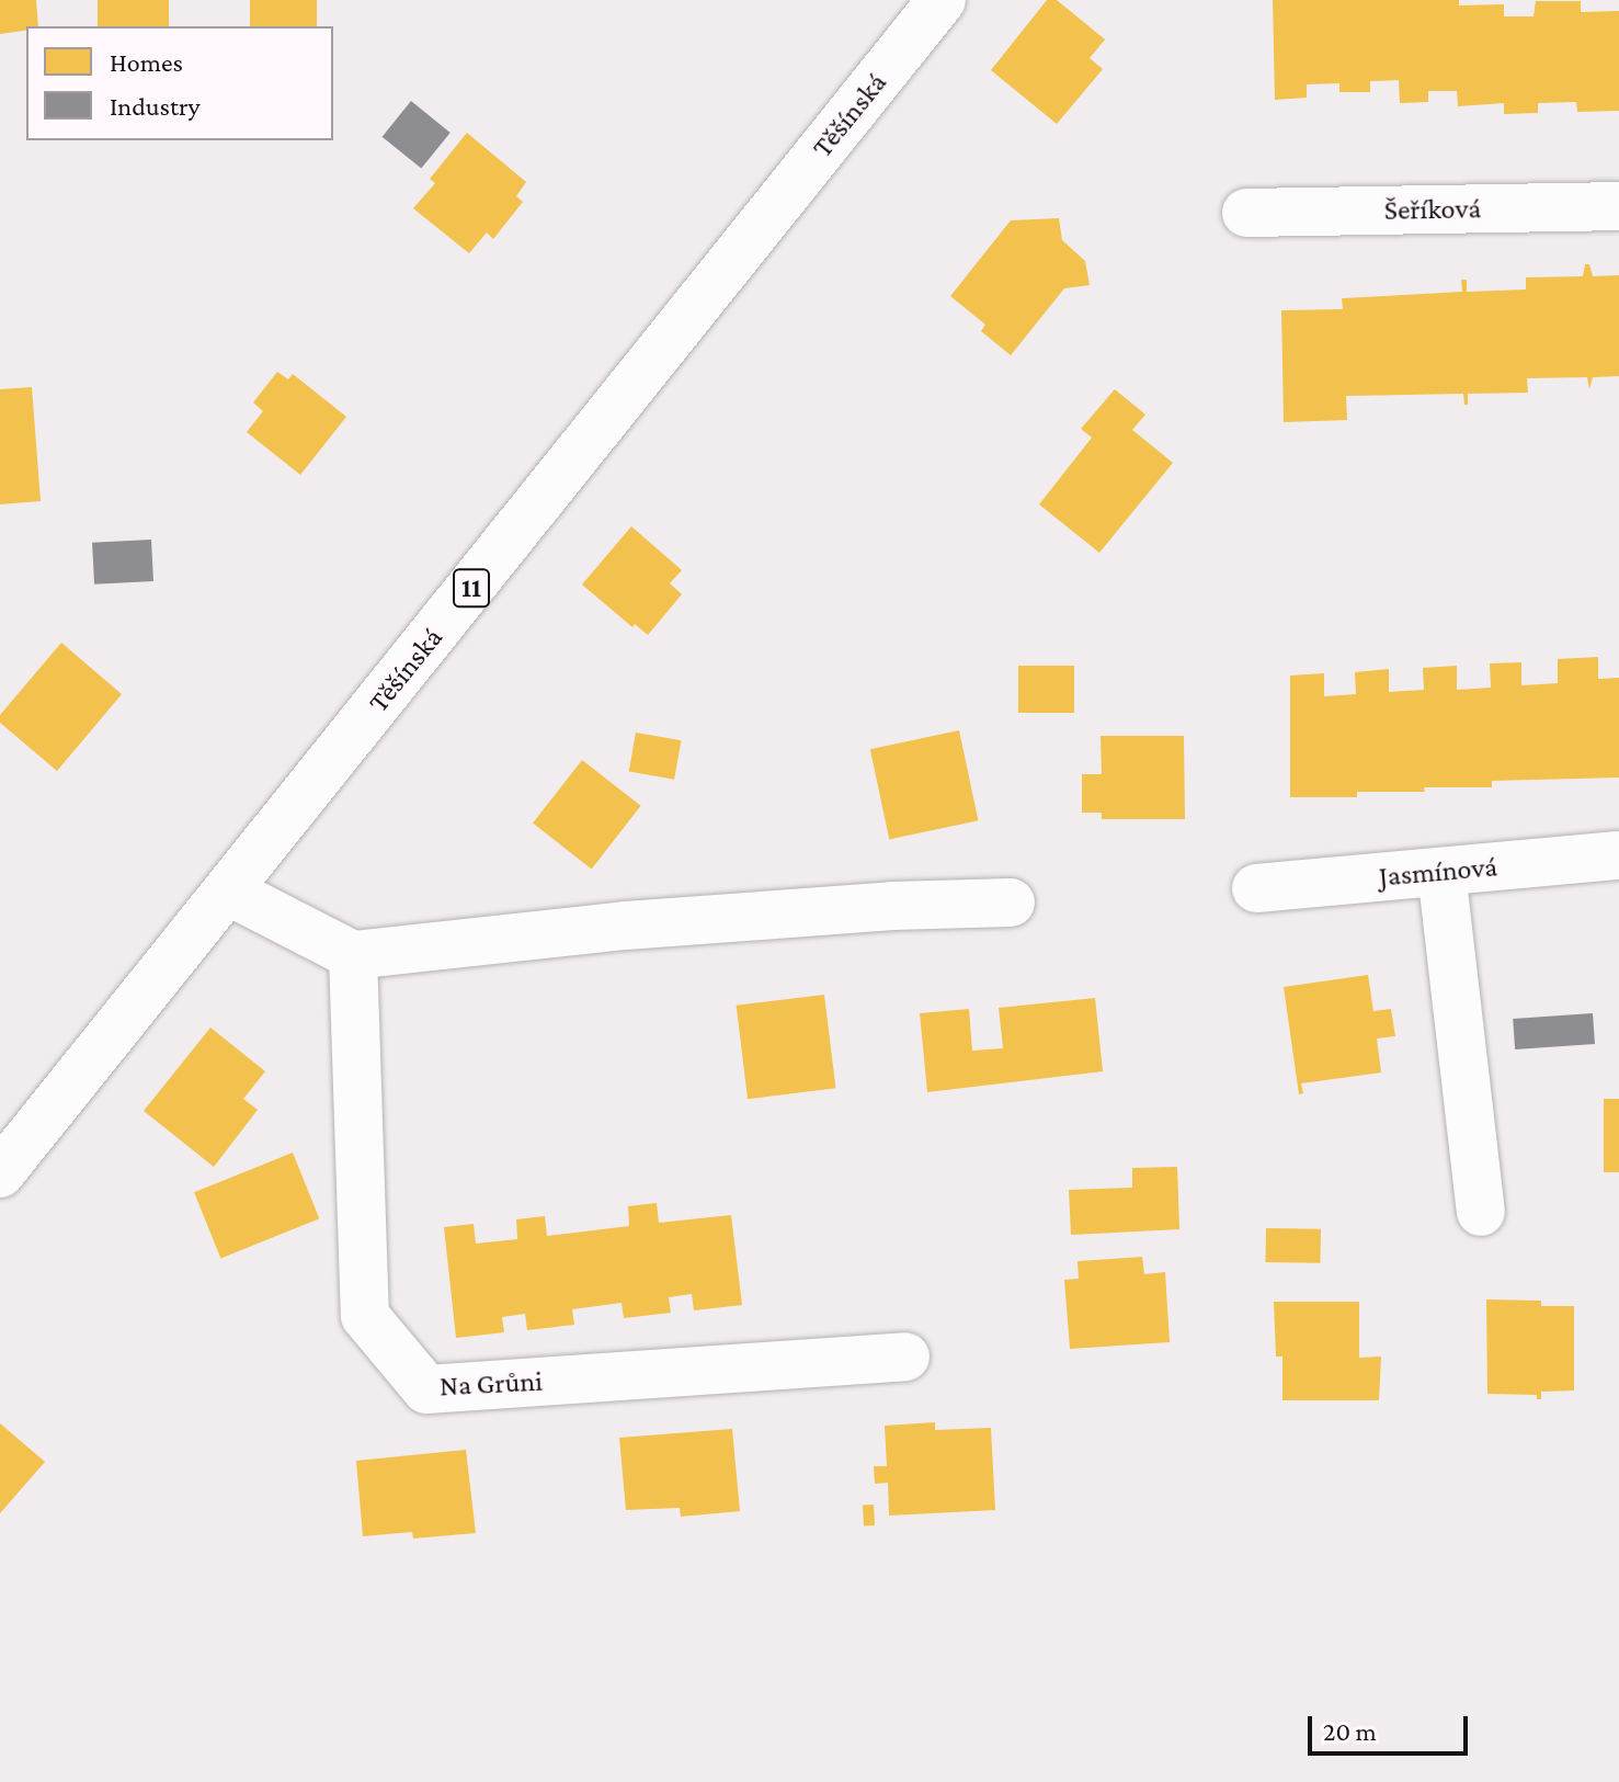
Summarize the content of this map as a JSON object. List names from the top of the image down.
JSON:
{
  "streets": {
    "street": [
      "Těšínská",
      "Šeříková",
      "11",
      "Jasmínová",
      "Na Grůni"
    ]
  },
  "legend": ["Homes", "Industry"],
  "scale_bar": "20 m"
}
